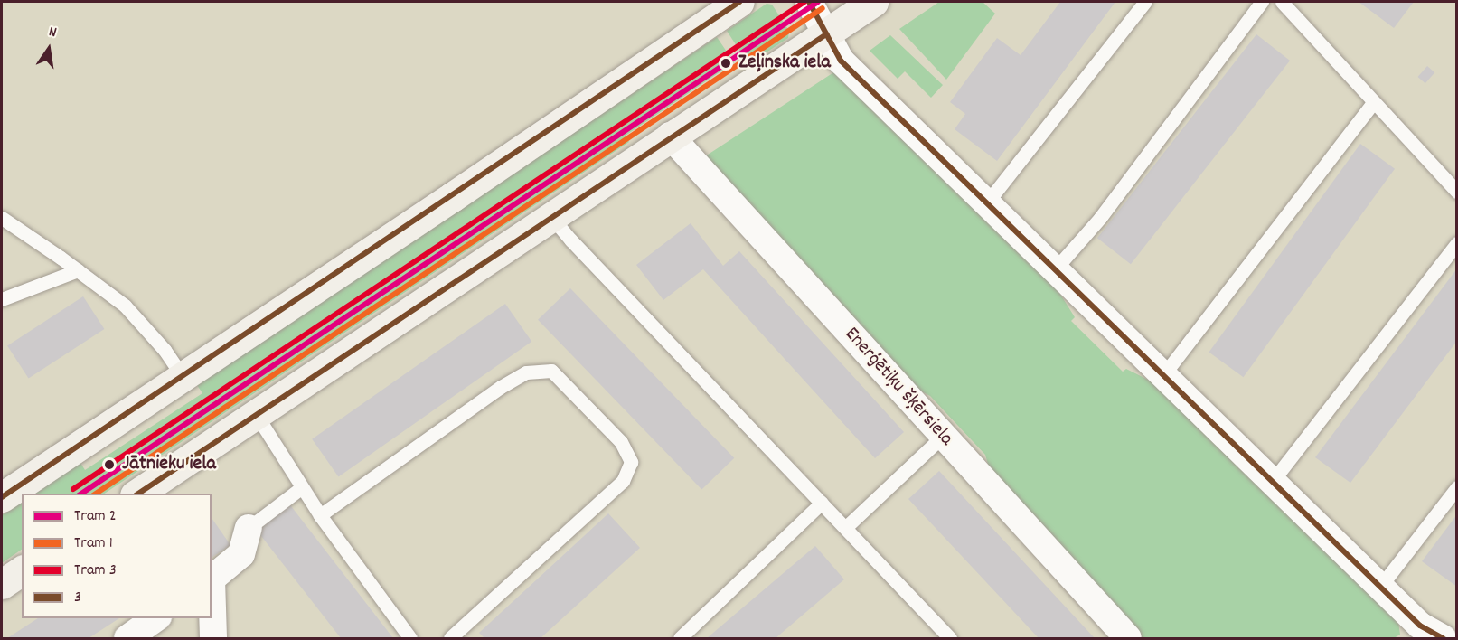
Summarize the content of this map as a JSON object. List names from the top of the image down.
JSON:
{
  "streets": {
    "street": ["Enerģētiķu šķērsiela"]
  },
  "places": ["Zeļinska iela", "Jātnieku iela"],
  "lines": [
    "tram line 2",
    "tram line 3",
    "transit line 3",
    "tram line 1"
  ],
  "legend": [
    "Tram 2",
    "Tram 1",
    "Tram 3",
    "3"
  ],
  "north": "top"
}
